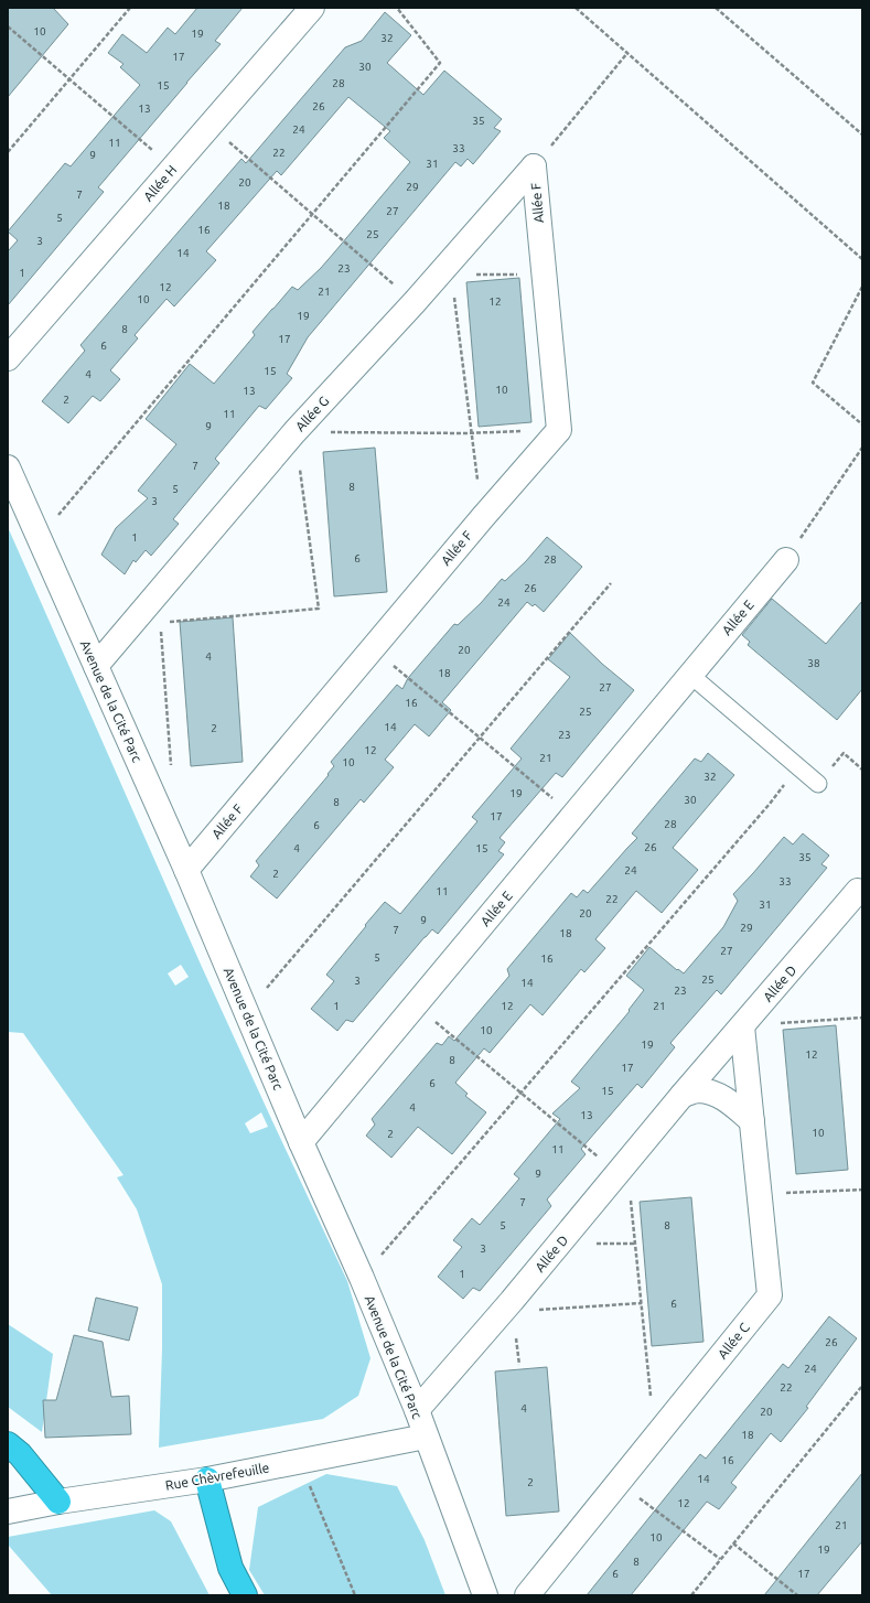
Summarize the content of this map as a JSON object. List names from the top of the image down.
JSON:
{
  "streets": {
    "street": [
      "Allée H",
      "Allée F",
      "Allée G",
      "Allée E",
      "Avenue de la Cité Parc",
      "Allée D",
      "Allée C",
      "Rue Chèvrefeuille"
    ]
  },
  "crossings": [
    ["Allée F", "Allée G"],
    ["Allée F", "Avenue de la Cité Parc"],
    ["Allée G", "Avenue de la Cité Parc"],
    ["Allée E", "Avenue de la Cité Parc"],
    ["Avenue de la Cité Parc", "Allée D"],
    ["Avenue de la Cité Parc", "Rue Chèvrefeuille"],
    ["Allée D", "Allée C"]
  ],
  "house_numbers": [
    "10",
    "19",
    "32",
    "17",
    "30",
    "28",
    "15",
    "26",
    "13",
    "35",
    "24",
    "11",
    "33",
    "22",
    "9",
    "31",
    "20",
    "29",
    "7",
    "18",
    "27",
    "5",
    "16",
    "25",
    "3",
    "14",
    "23",
    "1",
    "12",
    "21",
    "10",
    "12",
    "19",
    "8",
    "17",
    "6",
    "15",
    "4",
    "10",
    "13",
    "2",
    "11",
    "9",
    "7",
    "8",
    "5",
    "3",
    "1",
    "6",
    "28",
    "26",
    "24",
    "20",
    "4",
    "38",
    "18",
    "27",
    "16",
    "25",
    "14",
    "2",
    "23",
    "12",
    "21",
    "10",
    "32",
    "19",
    "30",
    "8",
    "17",
    "28",
    "6",
    "26",
    "4",
    "15",
    "35",
    "24",
    "2",
    "33",
    "11",
    "22",
    "31",
    "20",
    "9",
    "29",
    "7",
    "18",
    "27",
    "5",
    "16",
    "25",
    "3",
    "14",
    "23",
    "1",
    "12",
    "21",
    "10",
    "19",
    "12",
    "8",
    "17",
    "6",
    "15",
    "4",
    "13",
    "10",
    "2",
    "11",
    "9",
    "7",
    "5",
    "8",
    "3",
    "1",
    "6",
    "26",
    "24",
    "22",
    "4",
    "20",
    "18",
    "16",
    "14",
    "2",
    "12",
    "21",
    "10",
    "19",
    "8",
    "6",
    "17"
  ]
}
